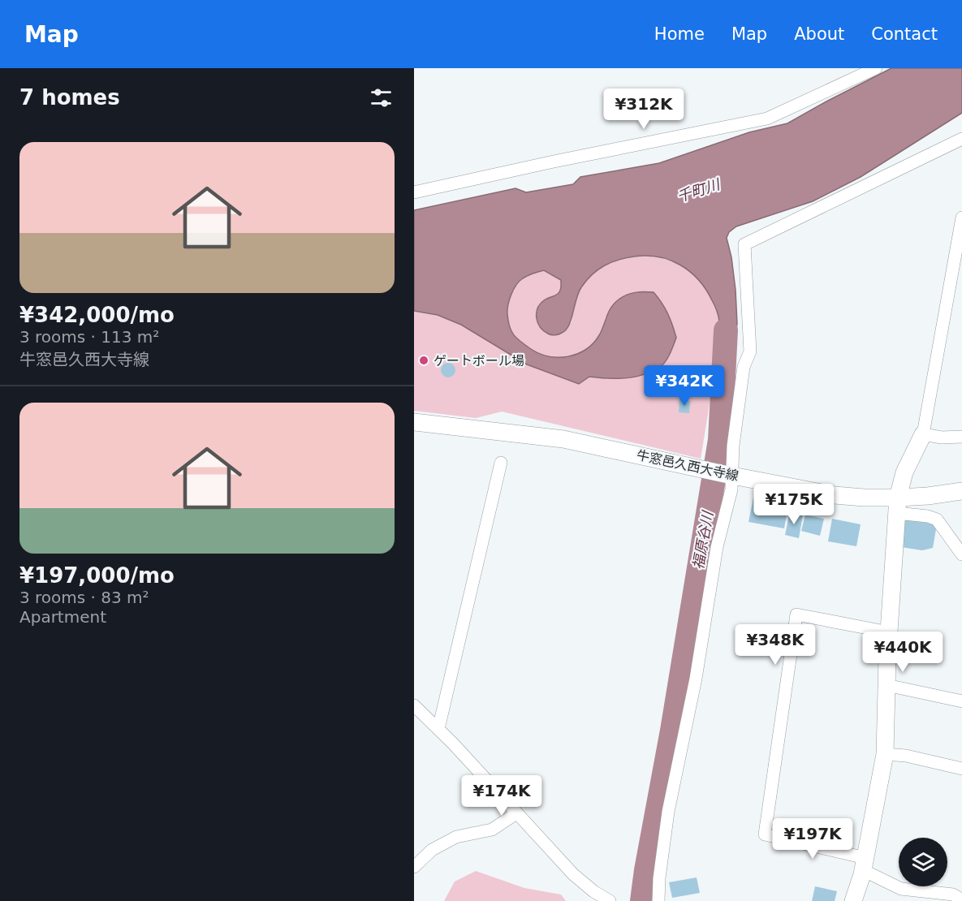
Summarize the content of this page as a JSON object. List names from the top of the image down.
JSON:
{
  "streets": {
    "main road": ["牛窓邑久西大寺線"]
  },
  "water": ["千町川", "福原谷川"],
  "places": ["ゲートボール場"],
  "page": {
    "header": "Map",
    "nav": [
      "Home",
      "Map",
      "About",
      "Contact"
    ],
    "heading": "7 homes",
    "price": [
      "¥312K",
      "¥342K",
      "¥175K",
      "¥348K",
      "¥440K",
      "¥174K",
      "¥197K"
    ],
    "list": [
      {
        "name": "¥342,000/mo",
        "note": "3 rooms · 113 m² · 牛窓邑久西大寺線"
      },
      {
        "name": "¥197,000/mo",
        "note": "3 rooms · 83 m² · Apartment"
      }
    ]
  }
}
